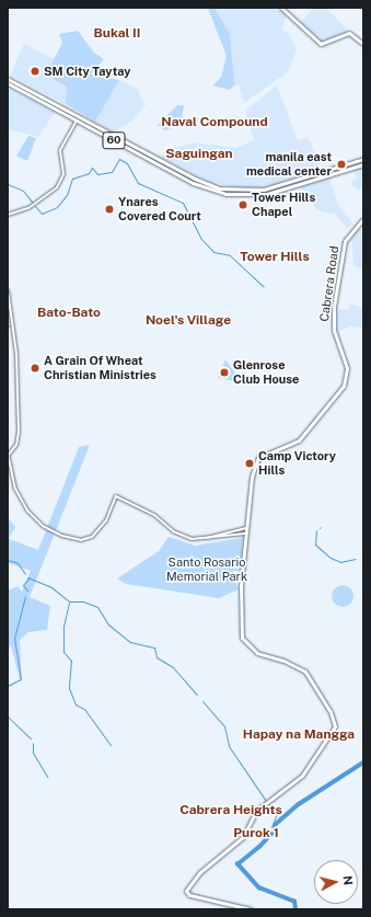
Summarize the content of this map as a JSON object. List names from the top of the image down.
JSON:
{
  "streets": {
    "main road": ["60", "Cabrera Road"]
  },
  "districts": [
    "Bukal II",
    "Naval Compound",
    "Saguingan",
    "Tower Hills",
    "Bato-Bato",
    "Noel's Village",
    "Hapay na Mangga",
    "Cabrera Heights",
    "Purok 1"
  ],
  "parks": ["Santo Rosario Memorial Park"],
  "places": [
    "SM City Taytay",
    "manila east medical center",
    "Tower Hills Chapel",
    "Ynares Covered Court",
    "A Grain Of Wheat Christian Ministries",
    "Glenrose Club House",
    "Camp Victory Hills"
  ],
  "north": "right"
}
